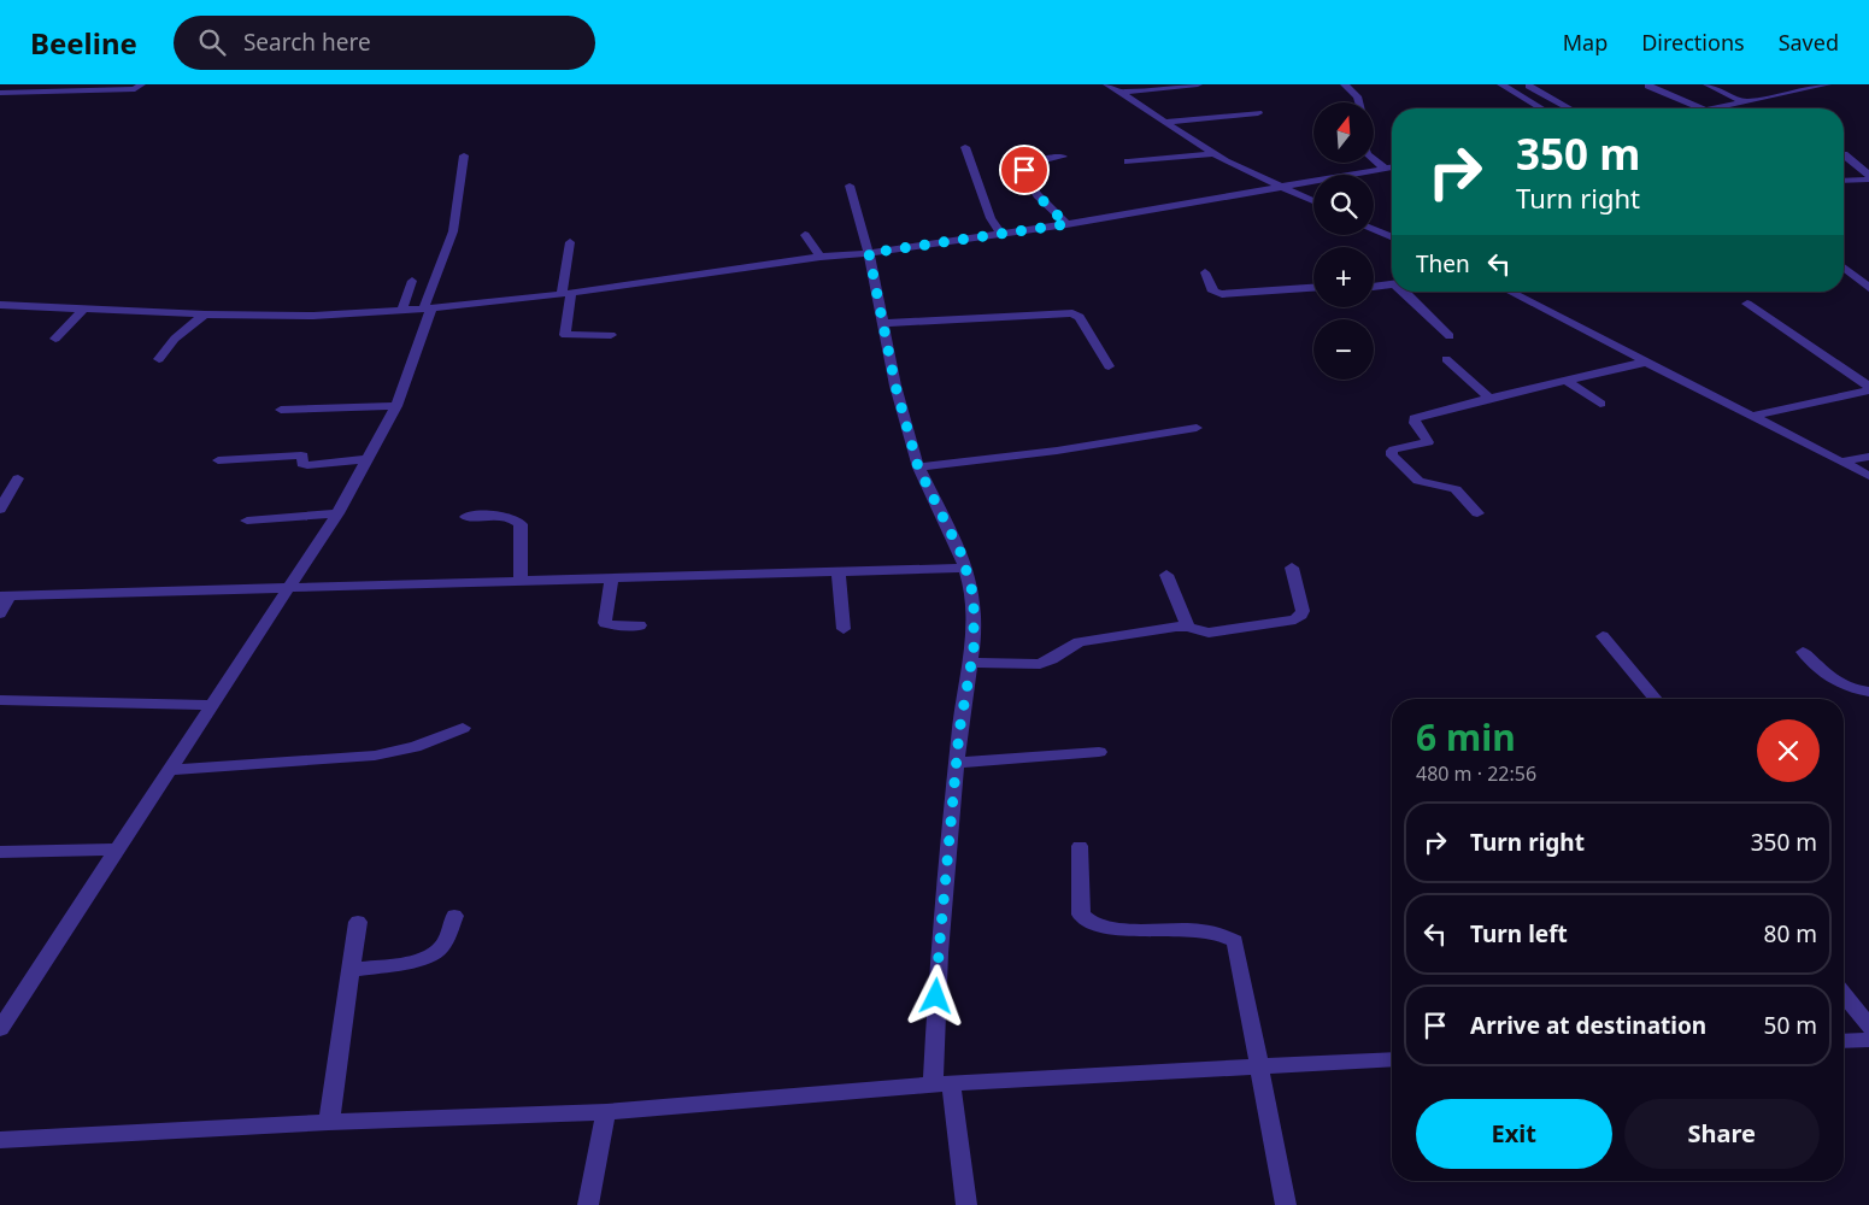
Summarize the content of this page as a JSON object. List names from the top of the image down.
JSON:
{
  "north": "top",
  "page": {
    "header": "Beeline",
    "search": "Search here",
    "nav": ["Map", "Directions", "Saved"],
    "map_buttons": ["+", "−"],
    "turn": ["350 m", "Turn right"],
    "then": "Then",
    "heading": ["6 min", "480 m · 22:56"],
    "list": [
      {
        "name": "Turn right",
        "value": "350 m"
      },
      {
        "name": "Turn left",
        "value": "80 m"
      },
      {
        "name": "Arrive at destination",
        "value": "50 m"
      }
    ],
    "buttons": ["Exit", "Share"]
  }
}
